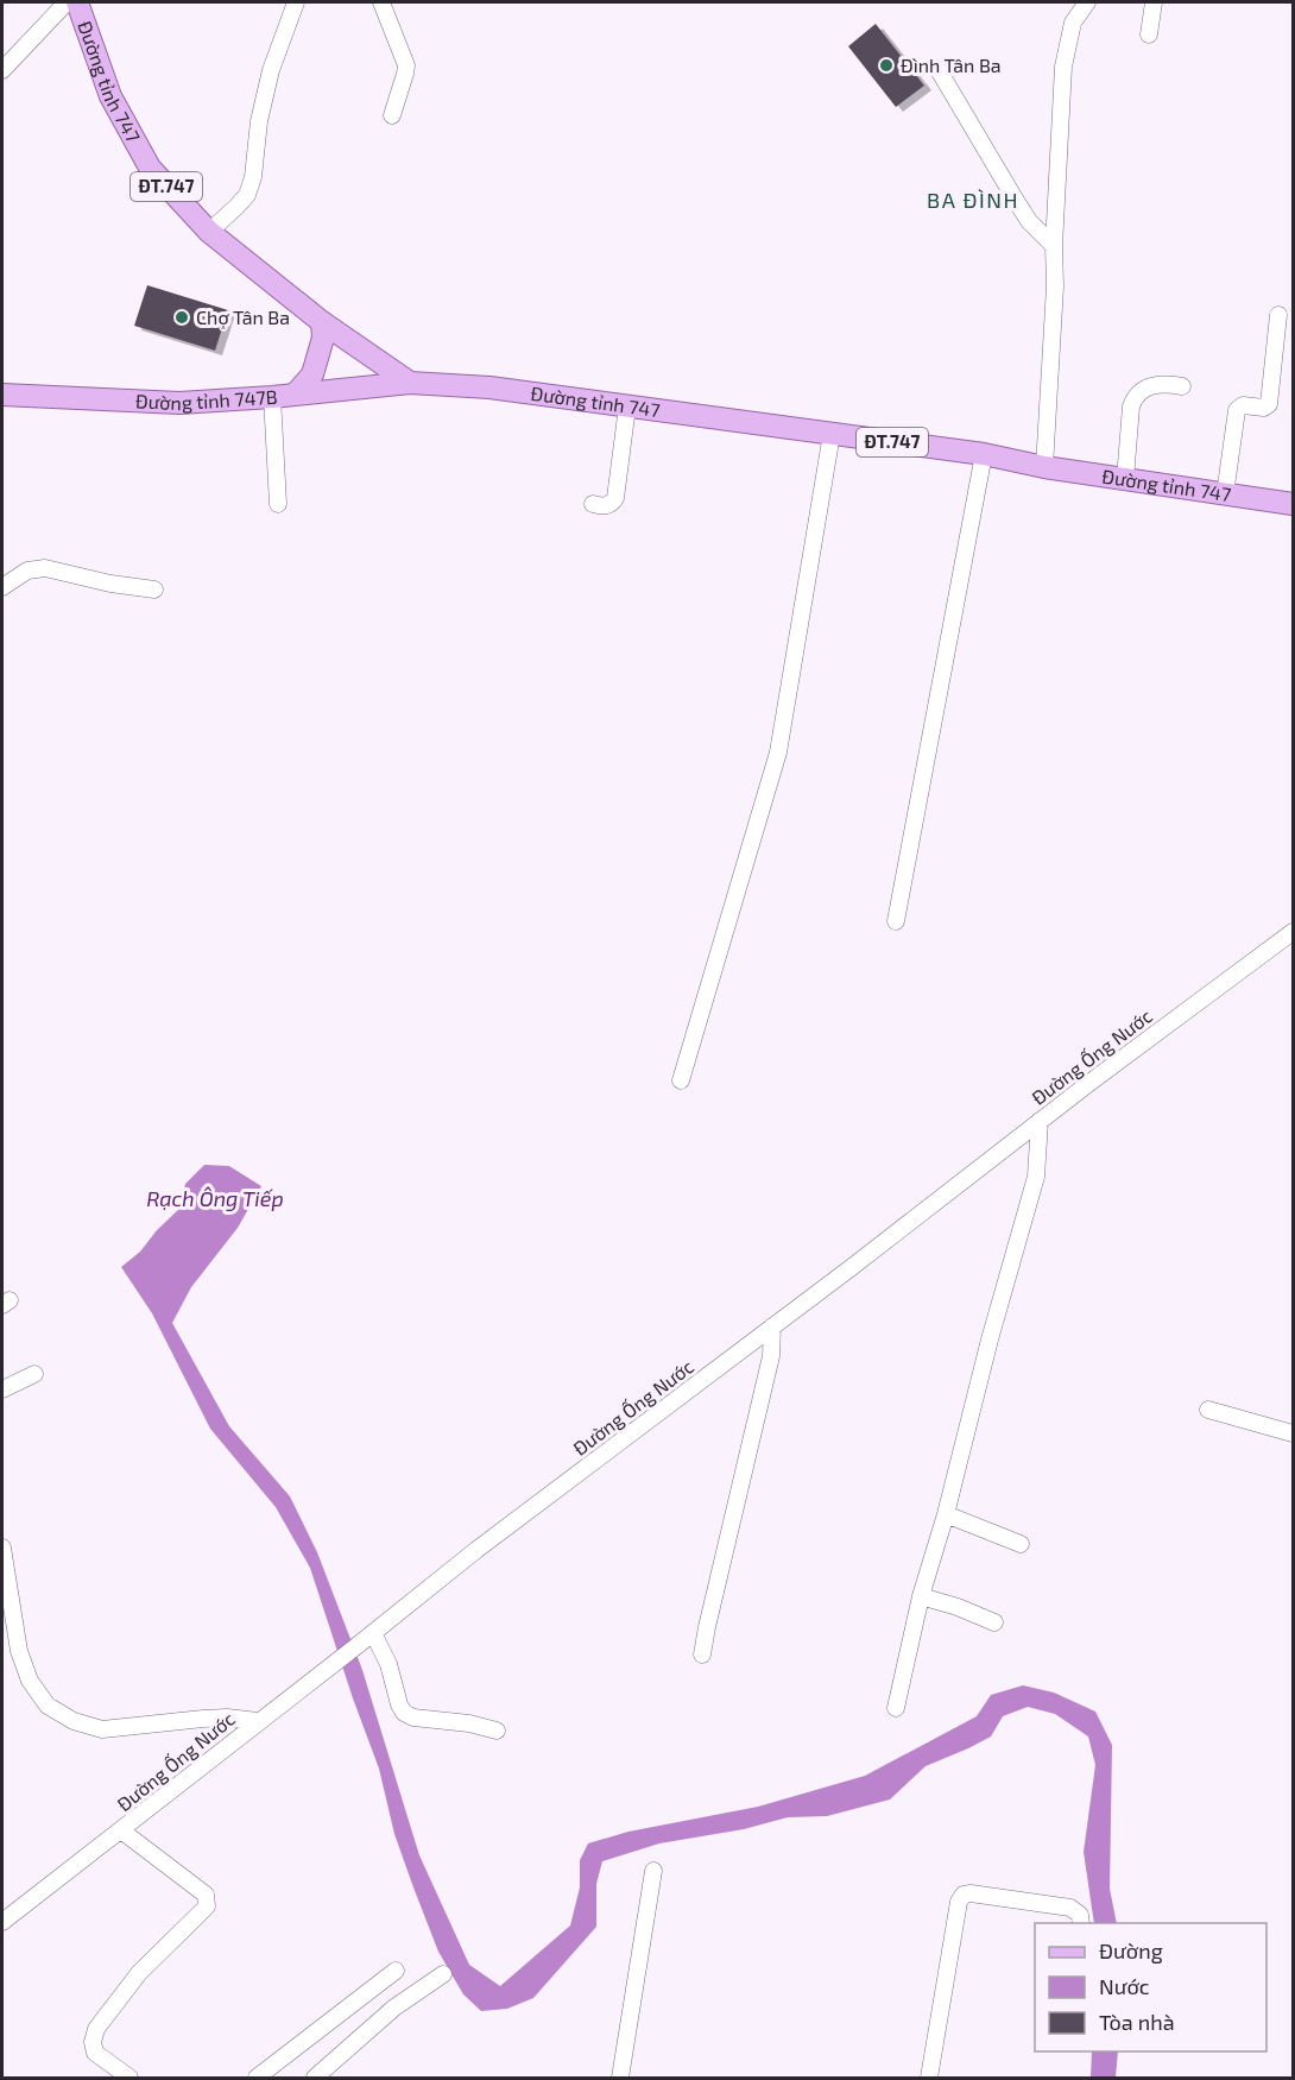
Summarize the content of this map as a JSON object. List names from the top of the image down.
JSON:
{
  "streets": {
    "main road": ["Đường tỉnh 747", "ĐT.747", "Đường tỉnh 747B"],
    "street": ["Đường Ống Nước"]
  },
  "crossings": [
    ["Đường tỉnh 747", "Đường tỉnh 747B"]
  ],
  "districts": ["BA ĐÌNH"],
  "water": ["Rạch Ông Tiếp"],
  "places": ["Đình Tân Ba", "Chợ Tân Ba"],
  "legend": ["Đường", "Nước", "Tòa nhà"]
}
